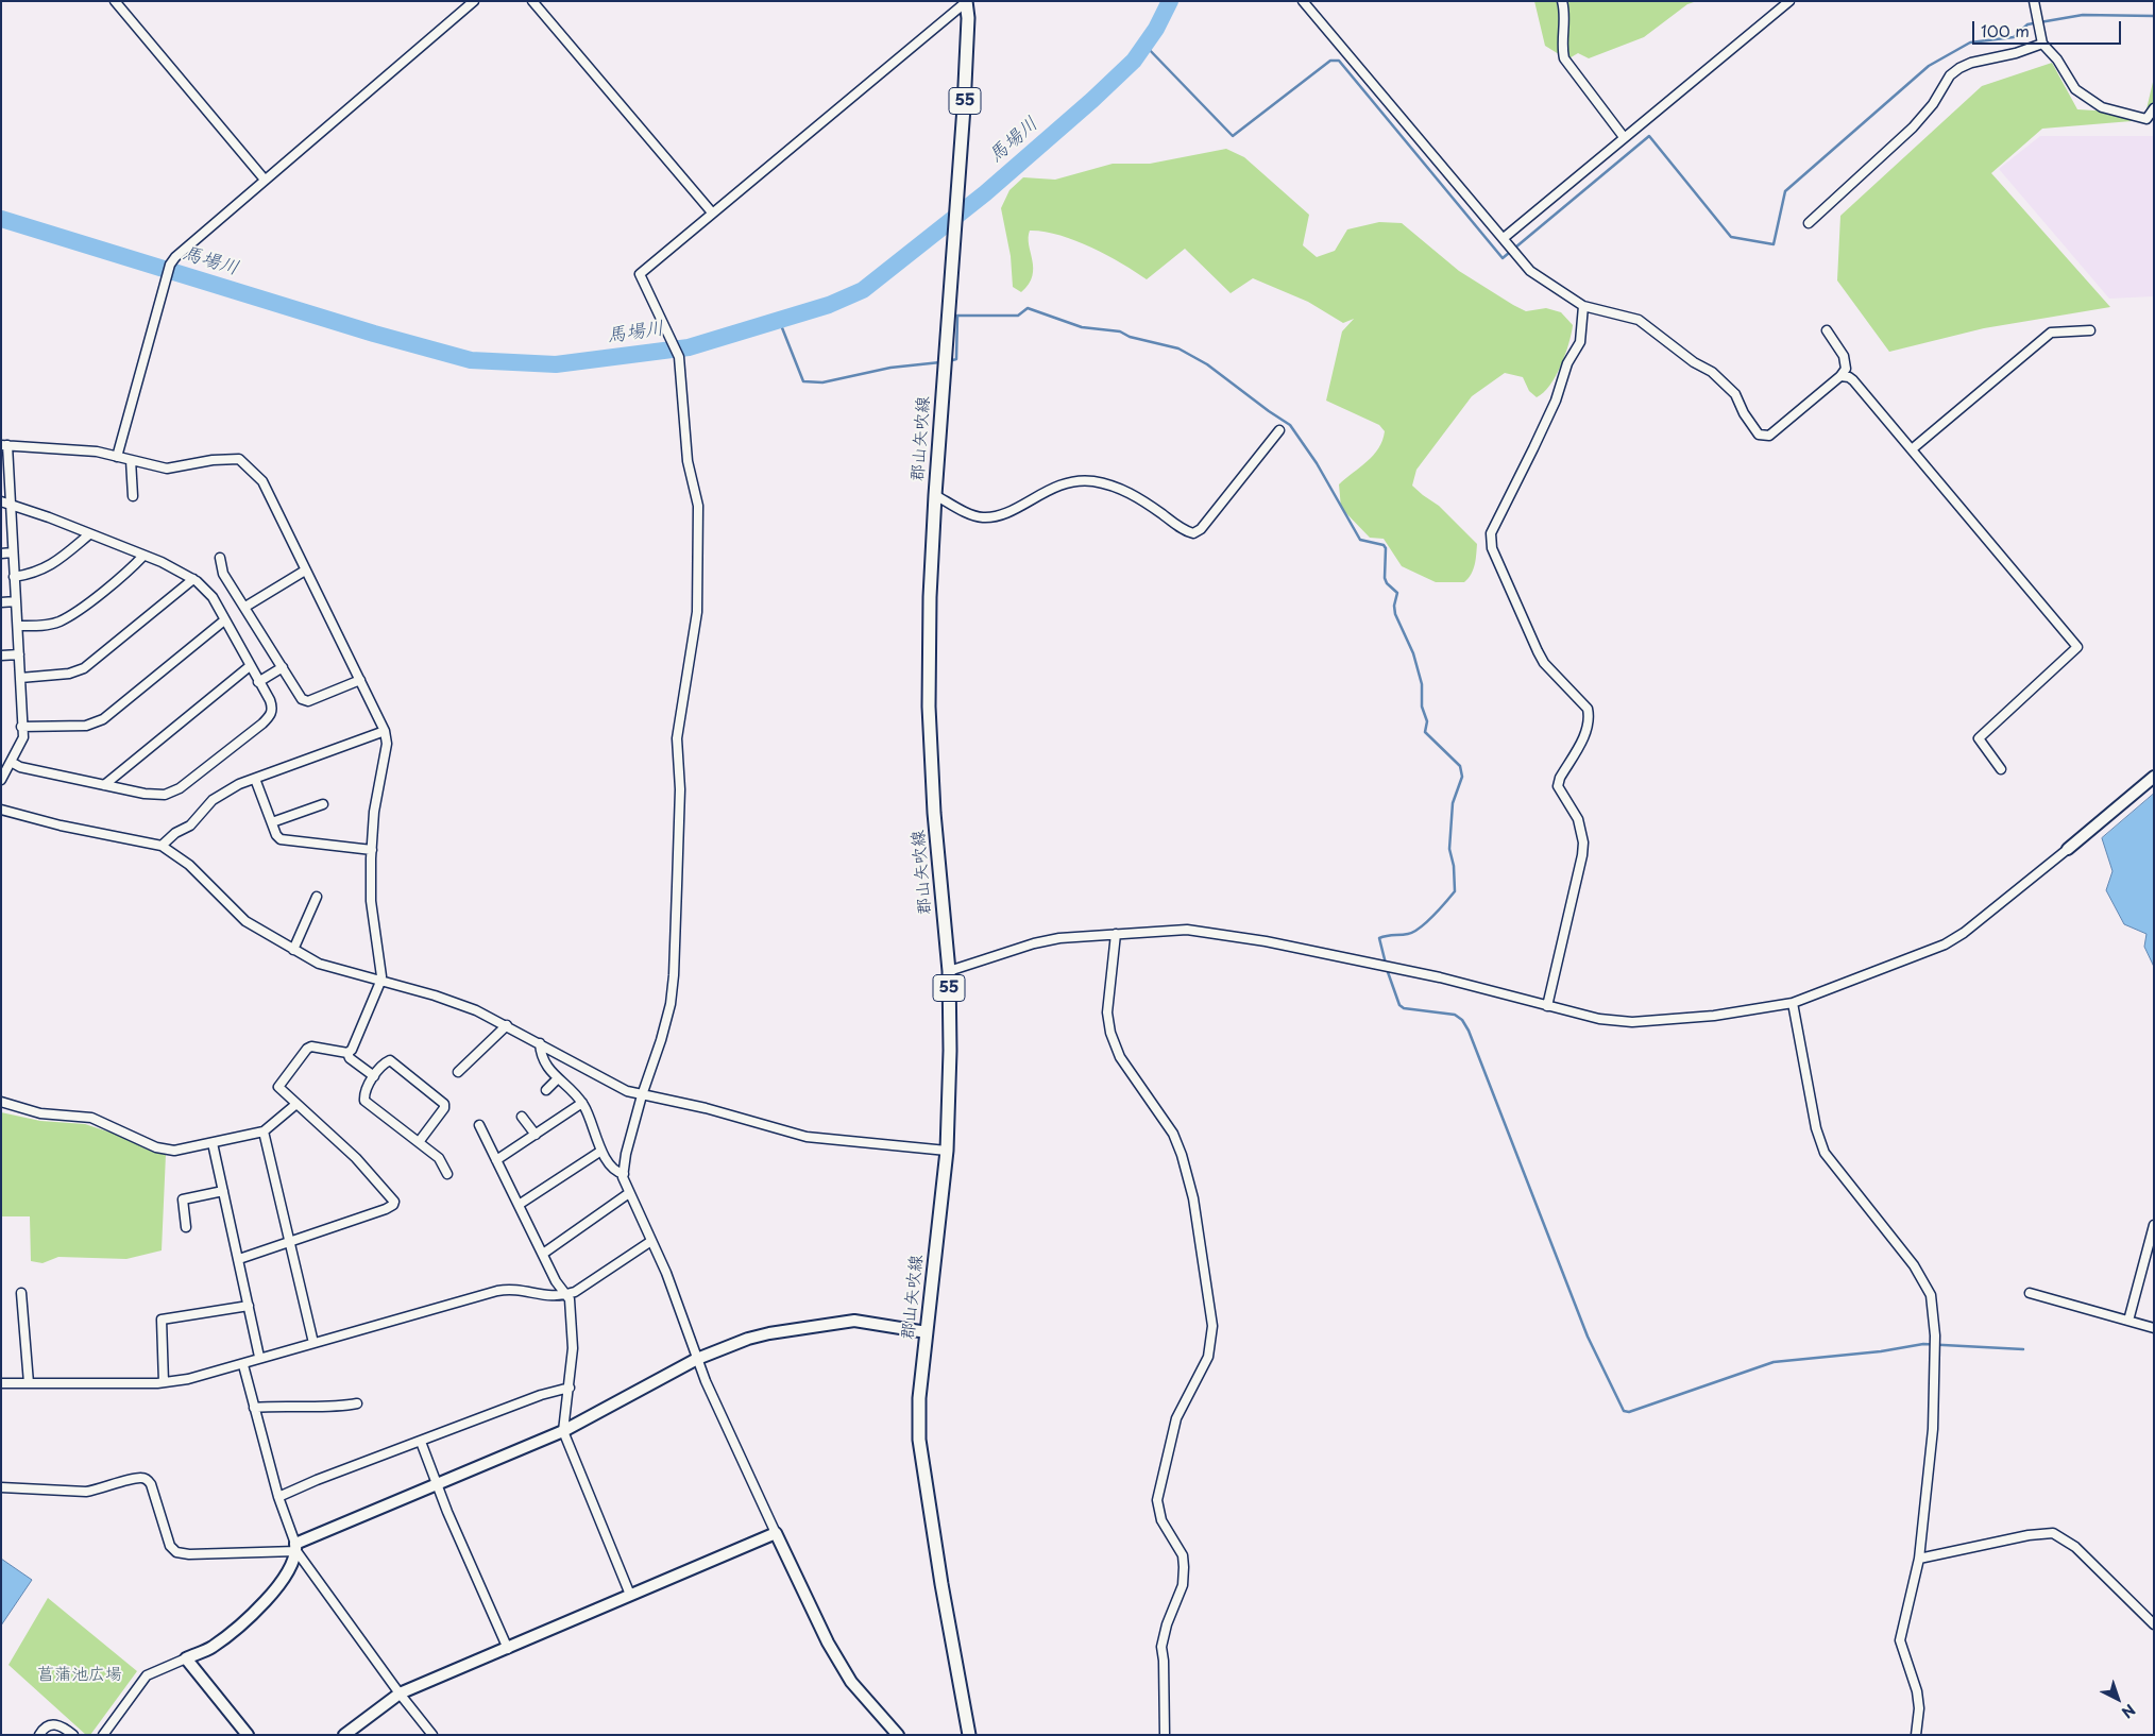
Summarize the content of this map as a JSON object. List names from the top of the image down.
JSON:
{
  "streets": {
    "main road": ["55", "郡山矢吹線"]
  },
  "water": ["馬場川"],
  "parks": ["菖蒲池広場"],
  "scale_bar": "100 m",
  "north": "bottom right"
}
